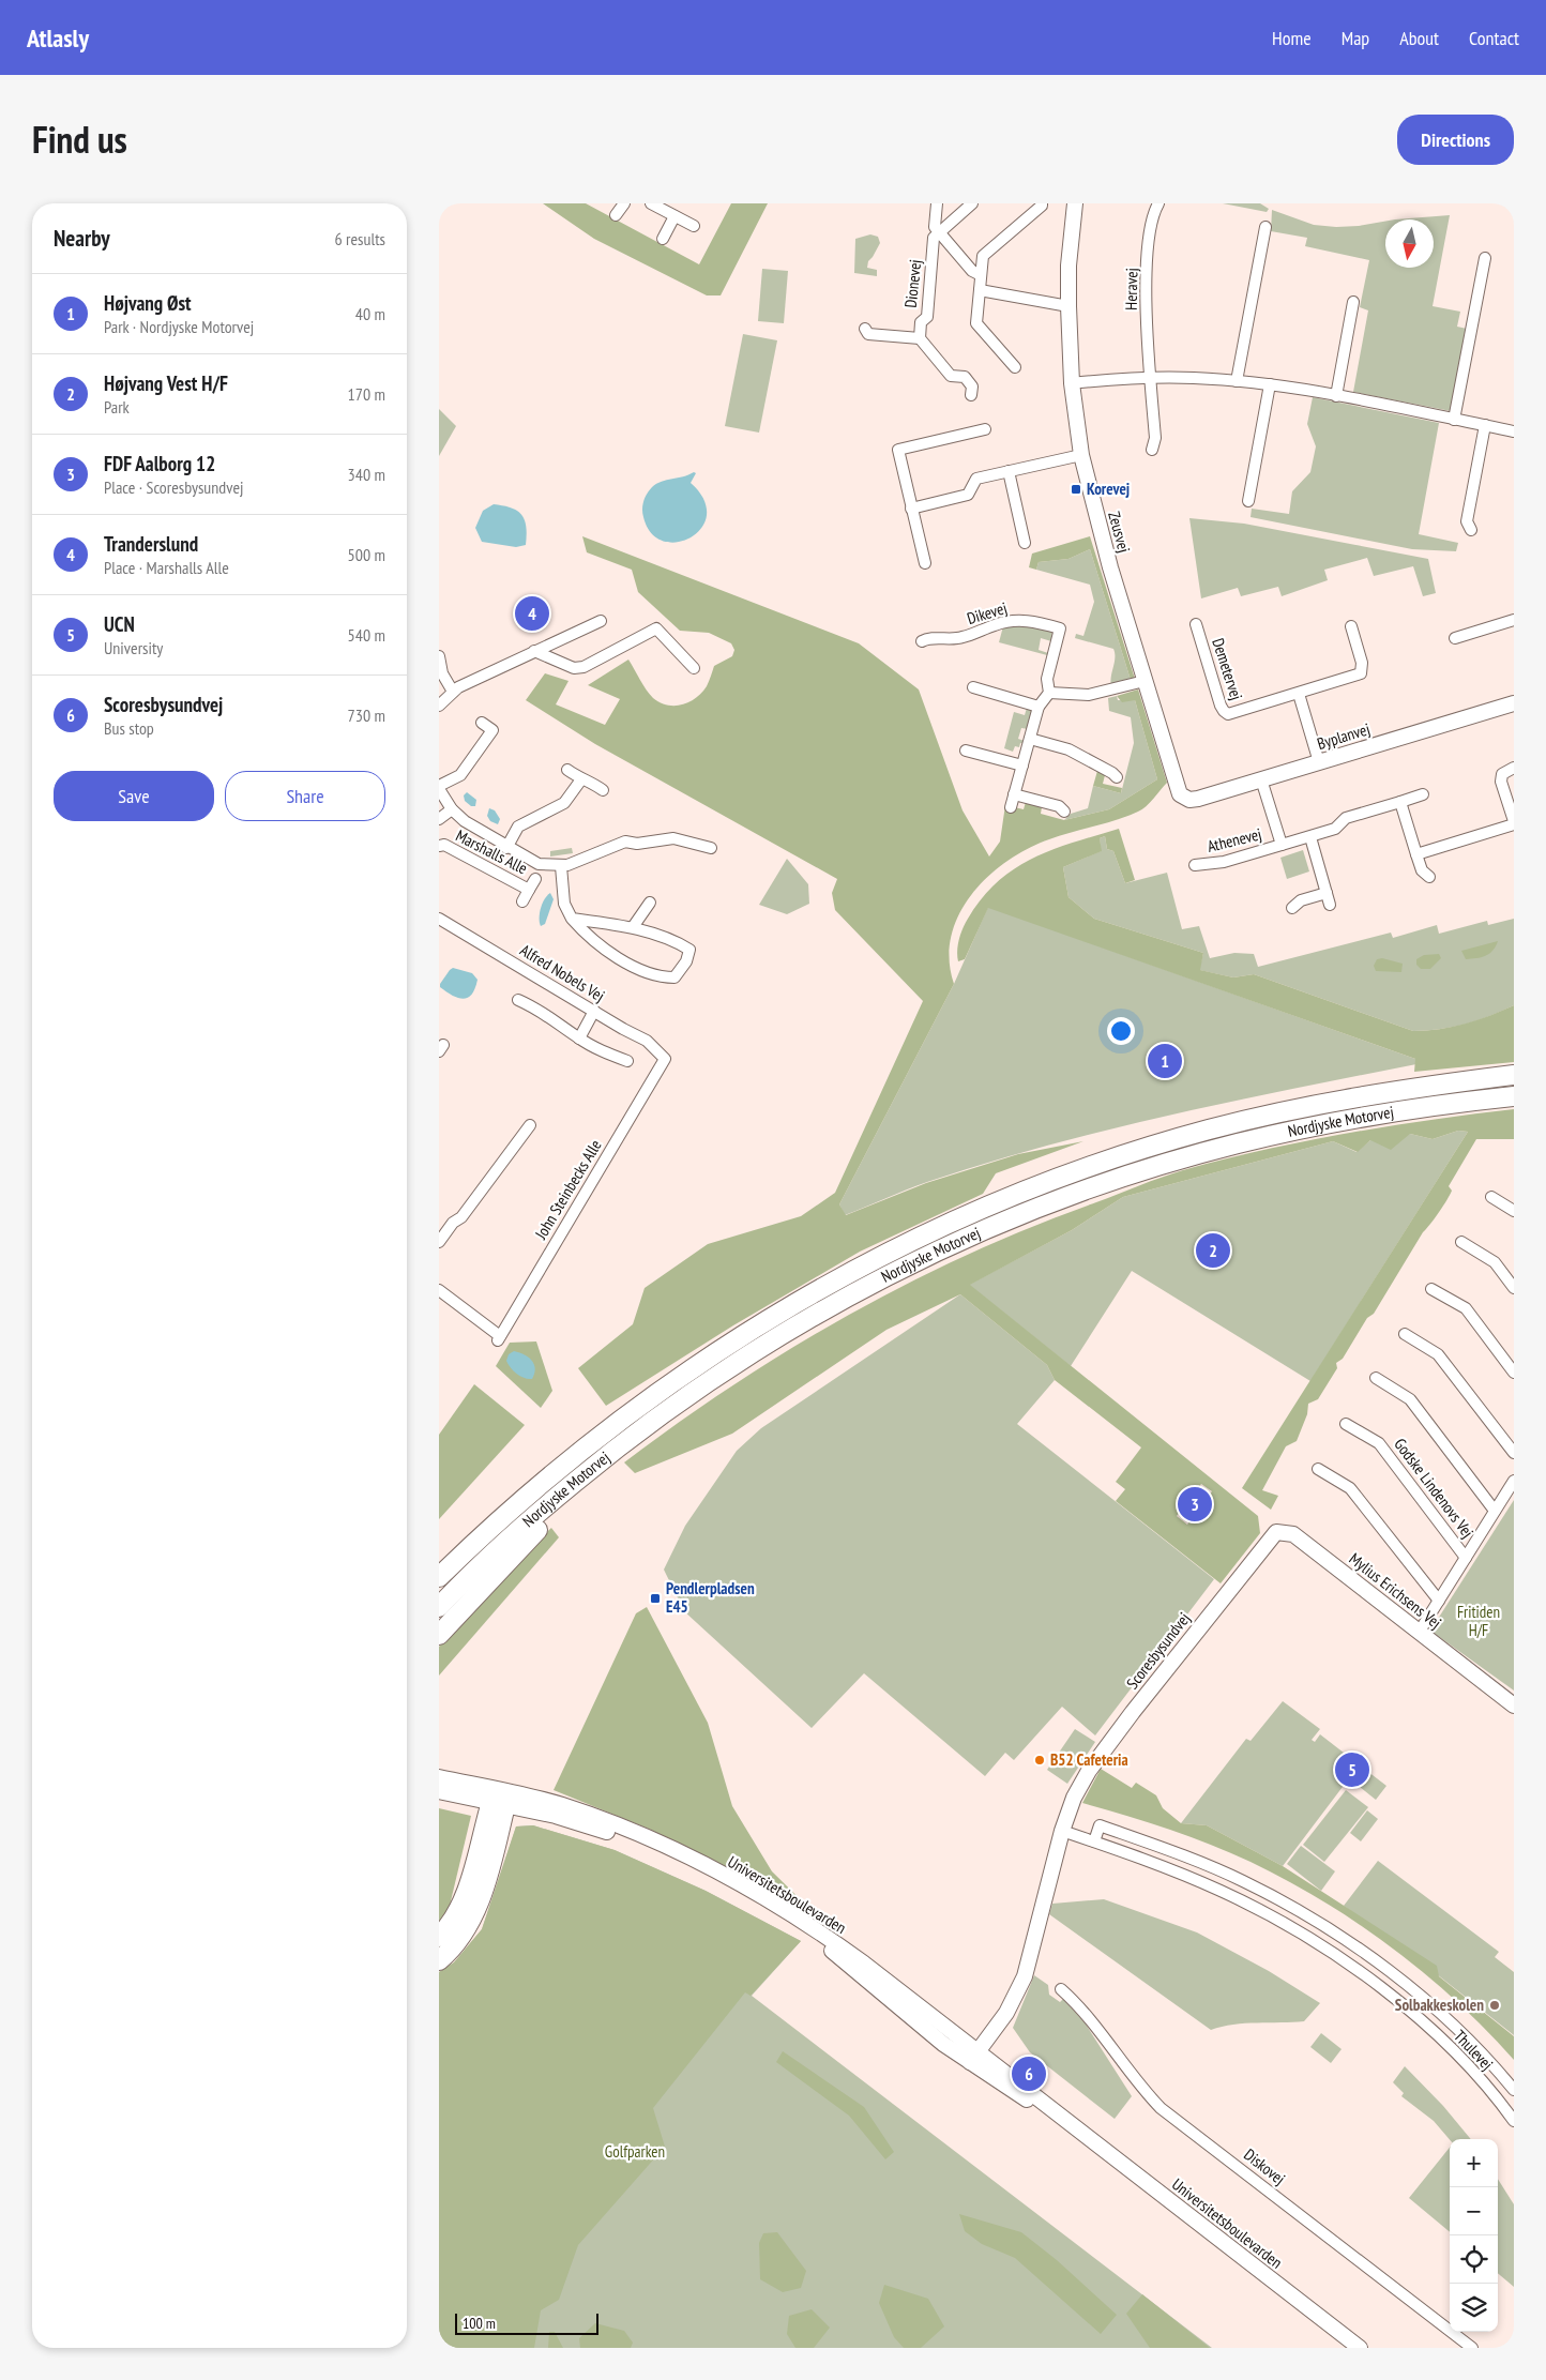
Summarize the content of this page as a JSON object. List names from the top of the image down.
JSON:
{
  "streets": {
    "highway": ["Nordjyske Motorvej"],
    "street": [
      "Dionevej",
      "Heravej",
      "Zeusvej",
      "Dikevej",
      "Demetervej",
      "Byplanvej",
      "Athenevej",
      "Marshalls Alle",
      "Alfred Nobels Vej",
      "John Steinbecks Alle",
      "Godske Lindenovs Vej",
      "Mylius Erichsens Vej",
      "Scoresbysundvej",
      "Universitetsboulevarden",
      "Thulevej",
      "Diskovej"
    ]
  },
  "crossings": [
    ["Zeusvej", "Byplanvej"],
    ["Byplanvej", "Athenevej"],
    ["Alfred Nobels Vej", "John Steinbecks Alle"],
    ["Godske Lindenovs Vej", "Mylius Erichsens Vej"],
    ["Mylius Erichsens Vej", "Scoresbysundvej"],
    ["Scoresbysundvej", "Universitetsboulevarden"],
    ["Scoresbysundvej", "Thulevej"]
  ],
  "parks": ["Fritiden H/F", "Golfparken"],
  "places": {
    "transit": ["Korevej", "Pendlerpladsen E45"],
    "other": ["B52 Cafeteria", "Solbakkeskolen"]
  },
  "scale_bar": "100 m",
  "north": "bottom",
  "page": {
    "header": "Atlasly",
    "nav": [
      "Home",
      "Map",
      "About",
      "Contact"
    ],
    "title": "Find us",
    "buttons": [
      "Directions",
      ["Save", "Share"]
    ],
    "heading": ["Nearby", "6 results"],
    "list": [
      {
        "mark": "1",
        "name": "Højvang Øst",
        "note": "Park · Nordjyske Motorvej",
        "value": "40 m"
      },
      {
        "mark": "2",
        "name": "Højvang Vest H/F",
        "note": "Park",
        "value": "170 m"
      },
      {
        "mark": "3",
        "name": "FDF Aalborg 12",
        "note": "Place · Scoresbysundvej",
        "value": "340 m"
      },
      {
        "mark": "4",
        "name": "Tranderslund",
        "note": "Place · Marshalls Alle",
        "value": "500 m"
      },
      {
        "mark": "5",
        "name": "UCN",
        "note": "University",
        "value": "540 m"
      },
      {
        "mark": "6",
        "name": "Scoresbysundvej",
        "note": "Bus stop",
        "value": "730 m"
      }
    ],
    "pins": [
      "4",
      "1",
      "2",
      "3",
      "5",
      "6"
    ],
    "map_buttons": ["+", "−"],
    "scale": "100 m"
  }
}
